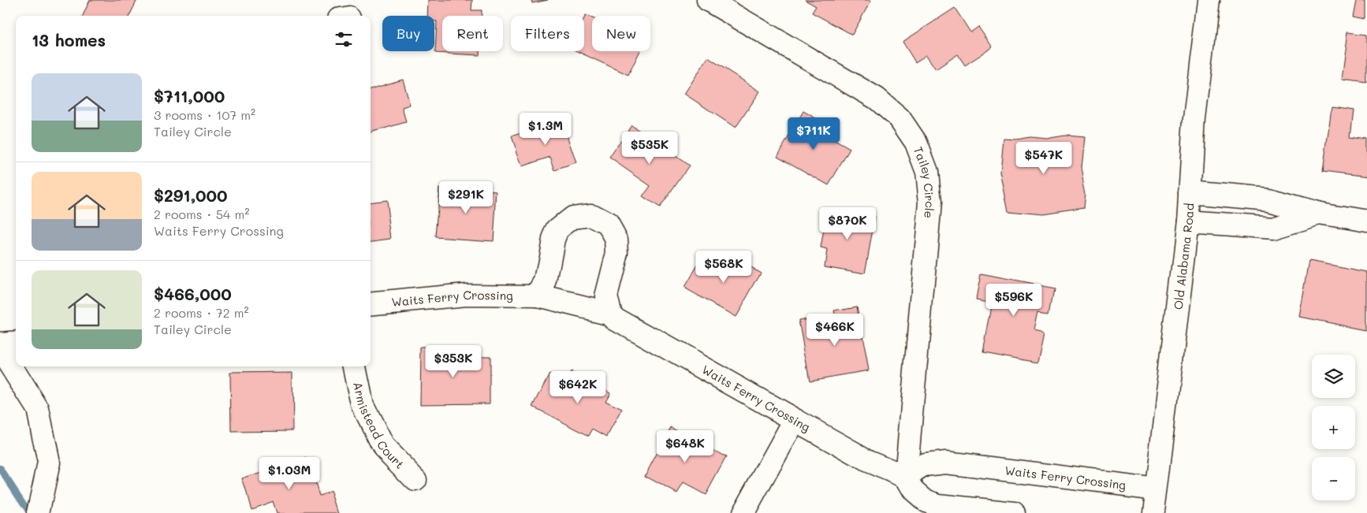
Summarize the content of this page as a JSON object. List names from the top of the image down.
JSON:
{
  "streets": {
    "street": [
      "Tailey Circle",
      "Old Alabama Road",
      "Waits Ferry Crossing",
      "Armistead Court"
    ]
  },
  "crossings": [
    ["Tailey Circle", "Waits Ferry Crossing"],
    ["Old Alabama Road", "Waits Ferry Crossing"]
  ],
  "page": {
    "chip": [
      "Buy",
      "Rent",
      "Filters",
      "New"
    ],
    "heading": "13 homes",
    "list": [
      {
        "name": "$711,000",
        "note": "3 rooms · 107 m² · Tailey Circle"
      },
      {
        "name": "$291,000",
        "note": "2 rooms · 54 m² · Waits Ferry Crossing"
      },
      {
        "name": "$466,000",
        "note": "2 rooms · 72 m² · Tailey Circle"
      }
    ],
    "price": [
      "$1.3M",
      "$711K",
      "$535K",
      "$547K",
      "$291K",
      "$870K",
      "$568K",
      "$596K",
      "$466K",
      "$353K",
      "$642K",
      "$648K",
      "$1.03M"
    ],
    "map_buttons": ["+", "−"]
  }
}
